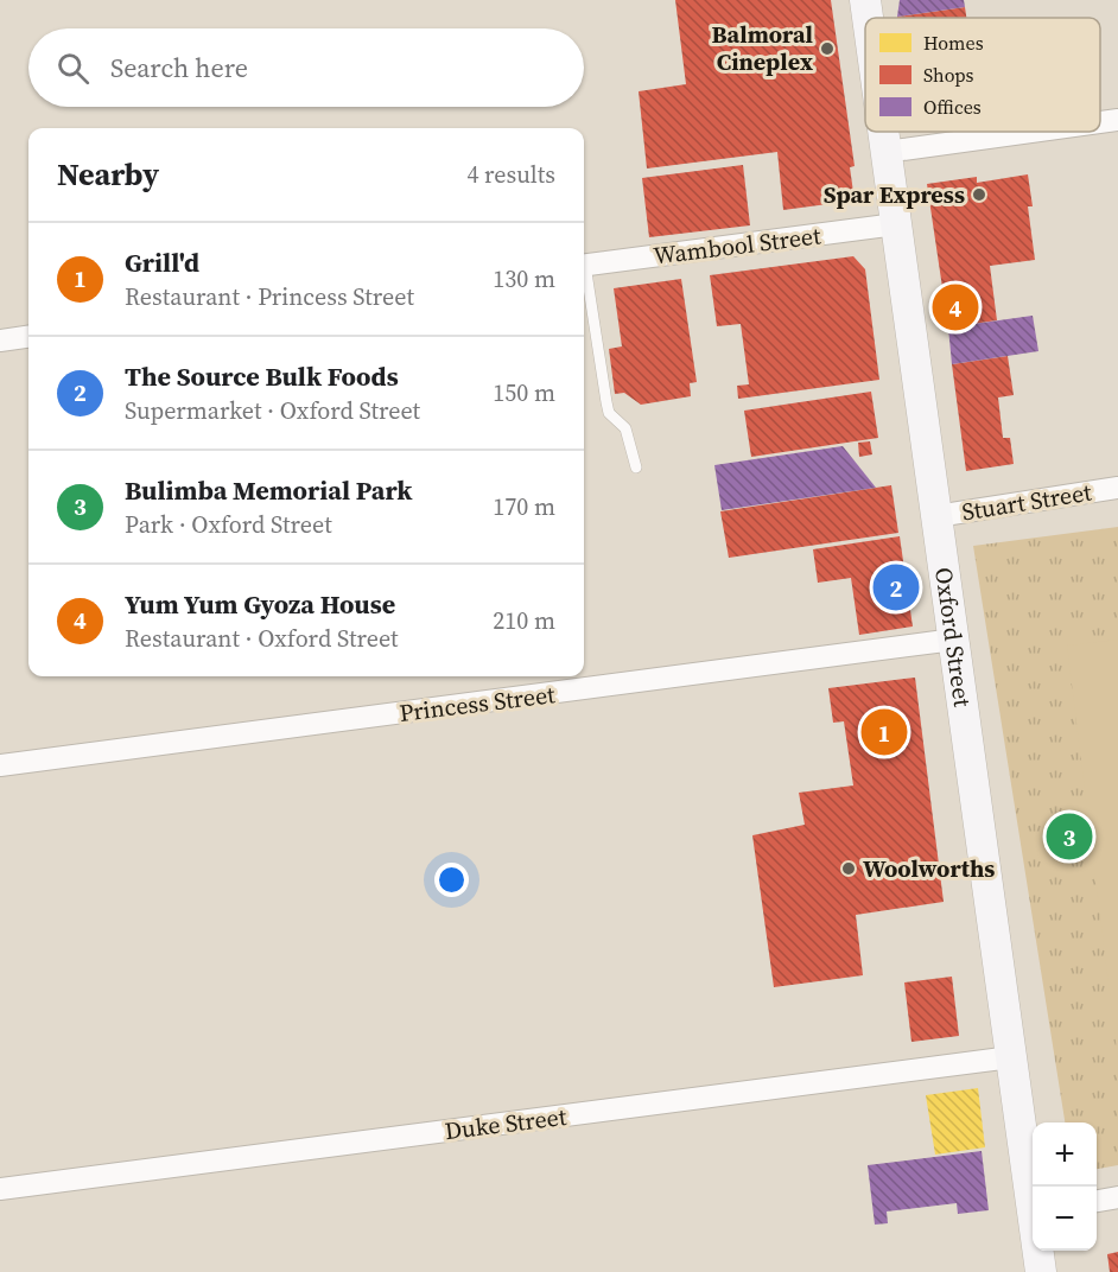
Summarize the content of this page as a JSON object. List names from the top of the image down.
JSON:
{
  "streets": {
    "street": [
      "Wambool Street",
      "Stuart Street",
      "Oxford Street",
      "Princess Street",
      "Duke Street"
    ]
  },
  "crossings": [
    ["Wambool Street", "Oxford Street"],
    ["Stuart Street", "Oxford Street"],
    ["Oxford Street", "Princess Street"],
    ["Oxford Street", "Duke Street"]
  ],
  "places": ["Balmoral Cineplex", "Spar Express", "Woolworths"],
  "legend": ["Homes", "Shops", "Offices"],
  "page": {
    "search": "Search here",
    "heading": ["Nearby", "4 results"],
    "list": [
      {
        "mark": "1",
        "name": "Grill'd",
        "note": "Restaurant · Princess Street",
        "value": "130 m"
      },
      {
        "mark": "2",
        "name": "The Source Bulk Foods",
        "note": "Supermarket · Oxford Street",
        "value": "150 m"
      },
      {
        "mark": "3",
        "name": "Bulimba Memorial Park",
        "note": "Park · Oxford Street",
        "value": "170 m"
      },
      {
        "mark": "4",
        "name": "Yum Yum Gyoza House",
        "note": "Restaurant · Oxford Street",
        "value": "210 m"
      }
    ],
    "pins": [
      "4",
      "2",
      "1",
      "3"
    ],
    "map_buttons": ["+", "−"]
  }
}
